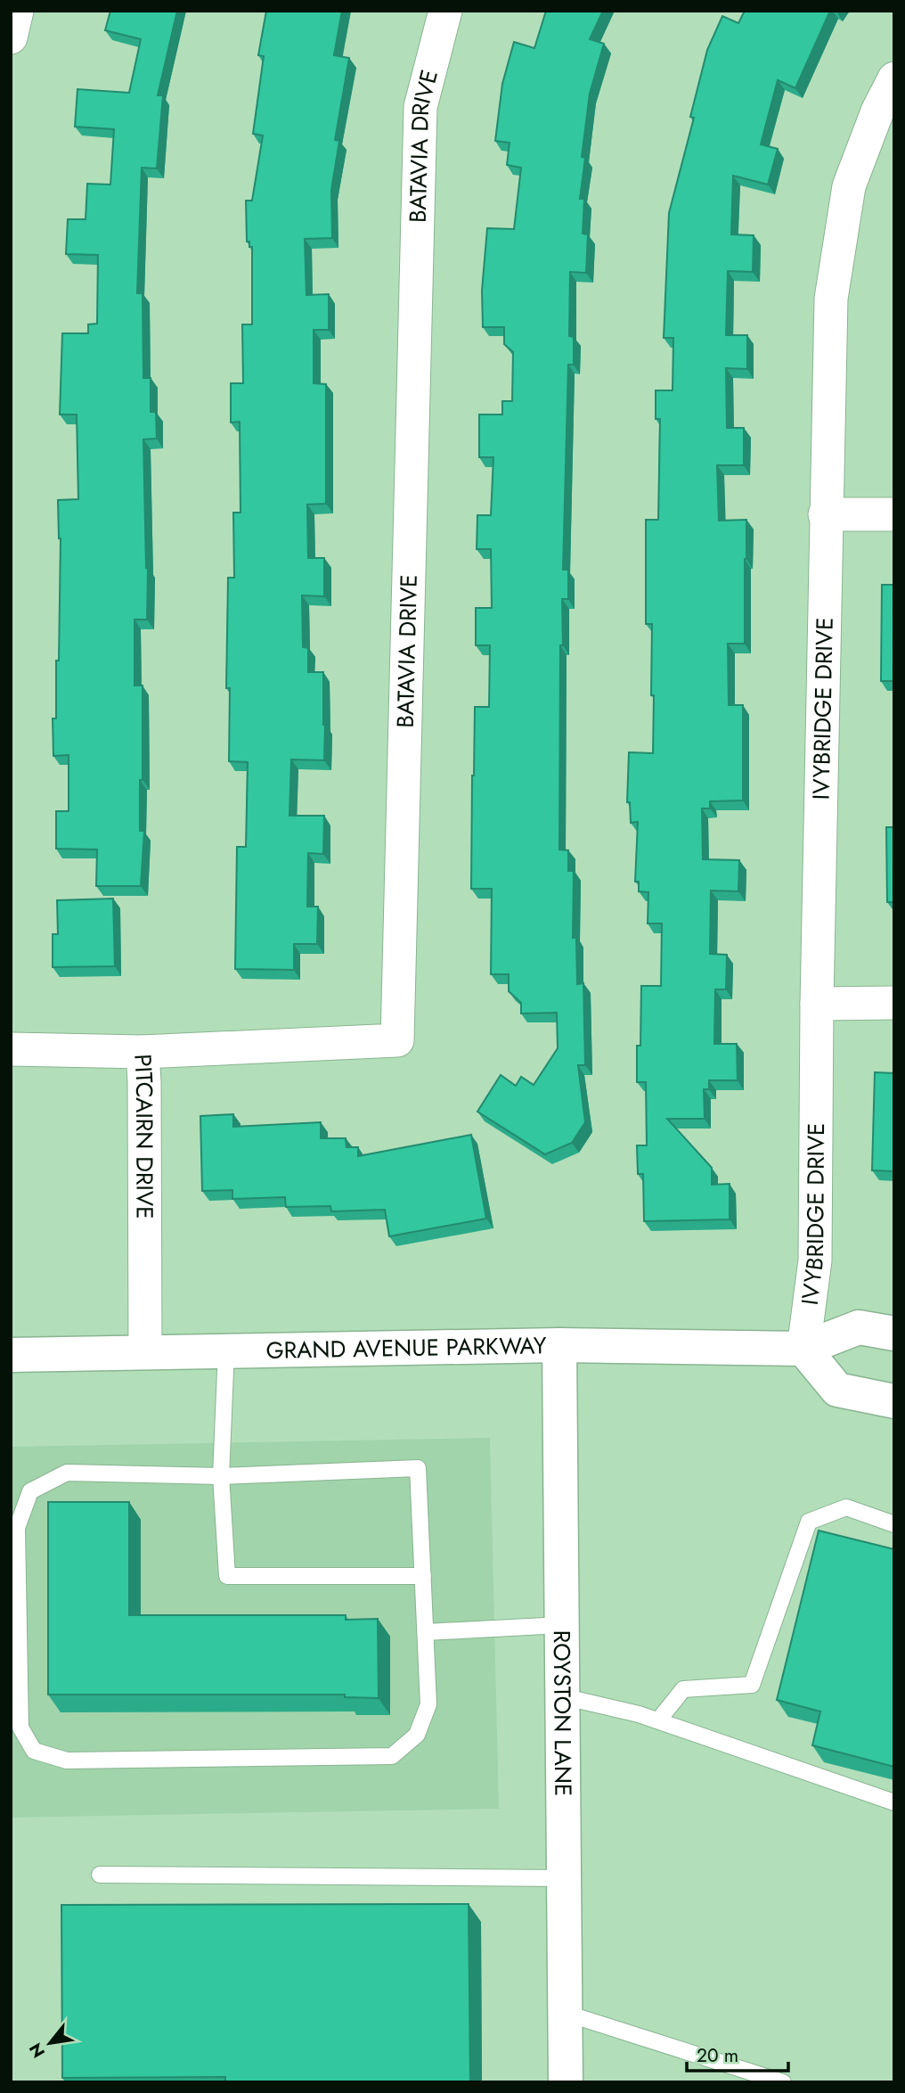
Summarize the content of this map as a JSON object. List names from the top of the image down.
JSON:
{
  "streets": {
    "main road": ["GRAND AVENUE PARKWAY", "ROYSTON LANE"],
    "street": ["BATAVIA DRIVE", "IVYBRIDGE DRIVE", "PITCAIRN DRIVE"]
  },
  "crossings": [
    ["BATAVIA DRIVE", "PITCAIRN DRIVE"],
    ["IVYBRIDGE DRIVE", "GRAND AVENUE PARKWAY"],
    ["PITCAIRN DRIVE", "GRAND AVENUE PARKWAY"],
    ["GRAND AVENUE PARKWAY", "ROYSTON LANE"]
  ],
  "scale_bar": "20 m",
  "north": "bottom left"
}
